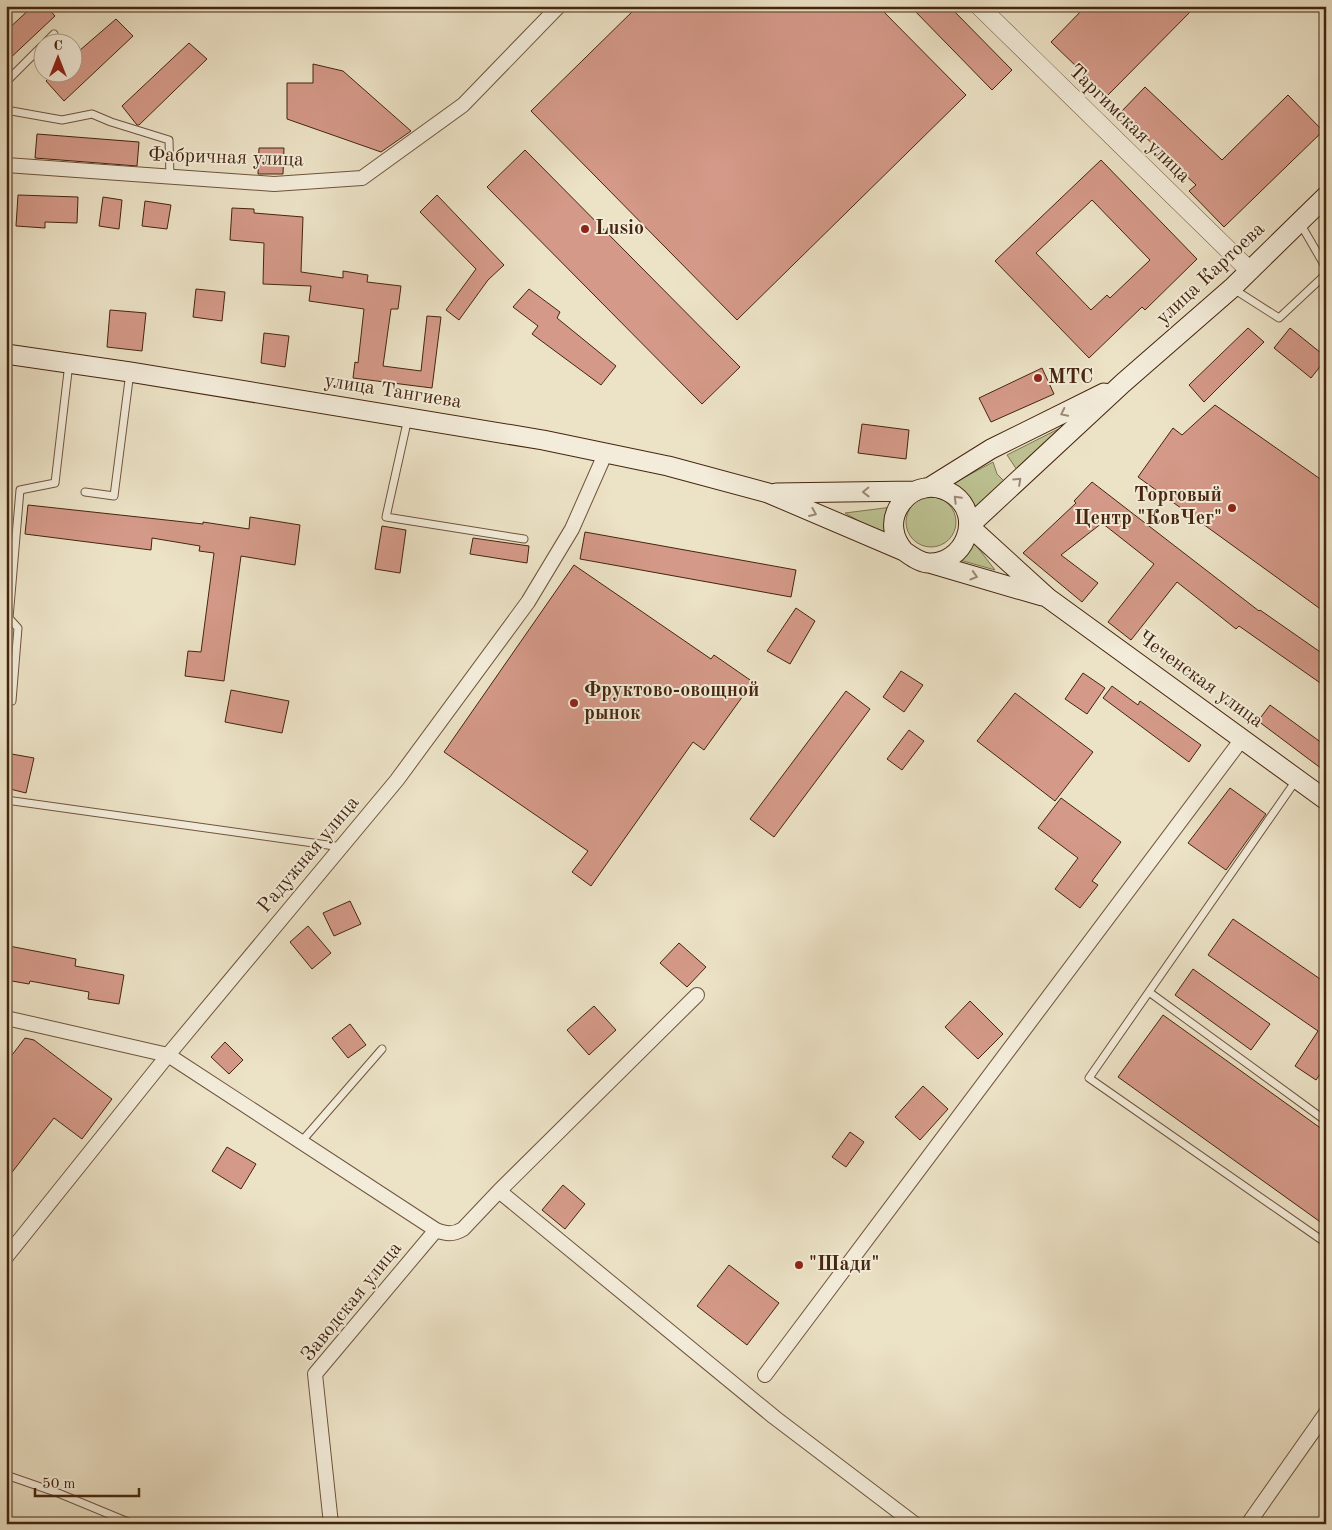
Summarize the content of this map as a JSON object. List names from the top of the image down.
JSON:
{
  "streets": {
    "main road": ["улица Картоева", "улица Тангиева", "Чеченская улица"],
    "street": [
      "Таргимская улица",
      "Фабричная улица",
      "Радужная улица",
      "Заводская улица"
    ]
  },
  "crossings": [
    ["Таргимская улица", "улица Картоева"],
    ["улица Картоева", "Чеченская улица"],
    ["улица Тангиева", "Радужная улица"]
  ],
  "places": [
    "Lusio",
    "МТС",
    "Торговый Центр \"КовЧег\"",
    "Фруктово-овощной рынок",
    "\"Шади\""
  ],
  "scale_bar": "50 m",
  "north": "top"
}
